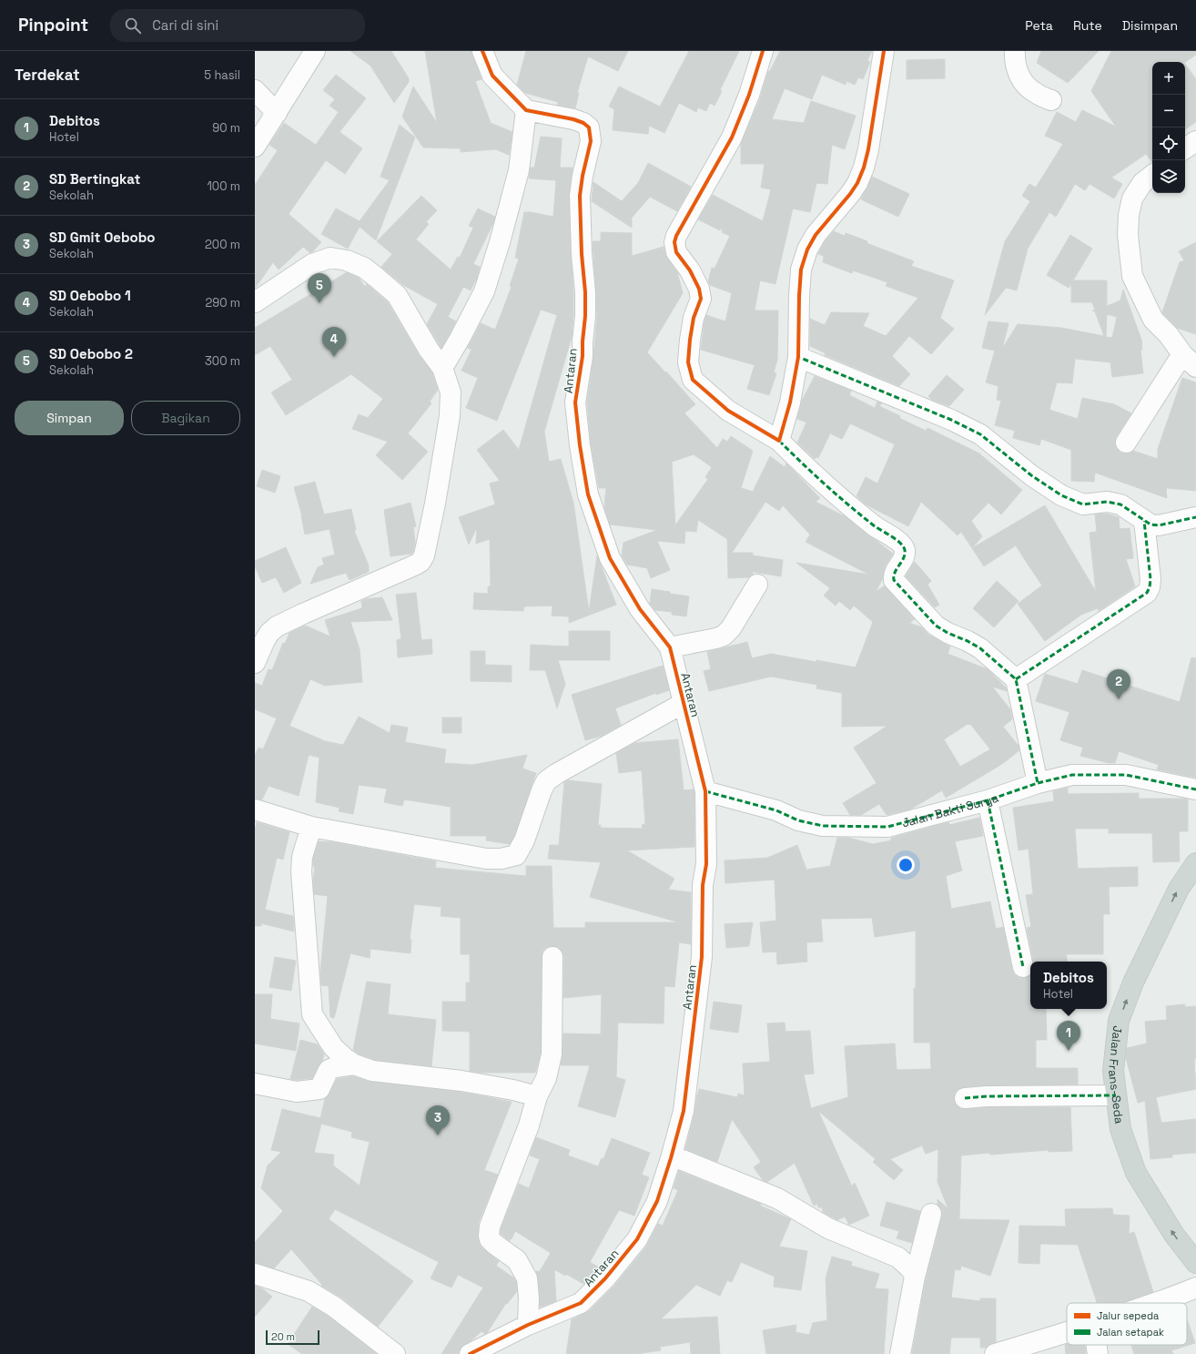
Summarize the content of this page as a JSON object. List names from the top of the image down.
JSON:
{
  "streets": {
    "main road": ["Jalan Frans-Seda"],
    "street": ["Antaran", "Jalan Bakti Surya"]
  },
  "crossings": [
    ["Antaran", "Jalan Bakti Surya"]
  ],
  "one_way": ["Jalan Frans-Seda"],
  "legend": ["Jalur sepeda", "Jalan setapak"],
  "scale_bar": "20 m",
  "page": {
    "header": "Pinpoint",
    "search": "Cari di sini",
    "nav": ["Peta", "Rute", "Disimpan"],
    "heading": ["Terdekat", "5 hasil"],
    "map_buttons": ["+", "−"],
    "list": [
      {
        "mark": "1",
        "name": "Debitos",
        "note": "Hotel",
        "value": "90 m"
      },
      {
        "mark": "2",
        "name": "SD Bertingkat",
        "note": "Sekolah",
        "value": "100 m"
      },
      {
        "mark": "3",
        "name": "SD Gmit Oebobo",
        "note": "Sekolah",
        "value": "200 m"
      },
      {
        "mark": "4",
        "name": "SD Oebobo 1",
        "note": "Sekolah",
        "value": "290 m"
      },
      {
        "mark": "5",
        "name": "SD Oebobo 2",
        "note": "Sekolah",
        "value": "300 m"
      }
    ],
    "pins": [
      "5",
      "4",
      "2",
      "1",
      "3"
    ],
    "buttons": ["Simpan", "Bagikan"],
    "popup": ["Debitos", "Hotel"],
    "scale": "20 m"
  }
}
